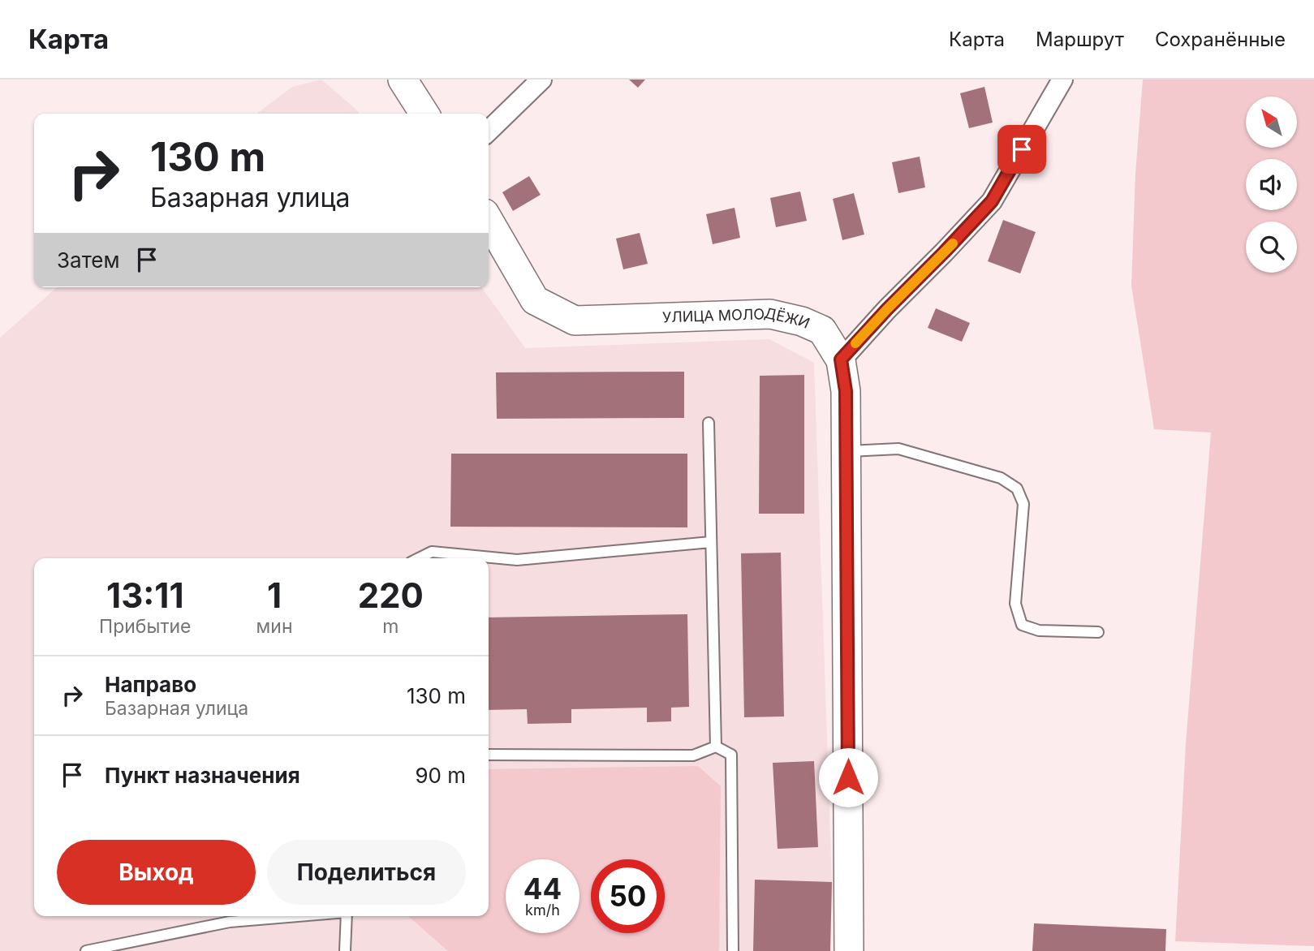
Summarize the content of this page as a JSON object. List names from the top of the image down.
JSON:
{
  "streets": {
    "main road": ["УЛИЦА МОЛОДЁЖИ"]
  },
  "north": "top left",
  "page": {
    "header": "Карта",
    "nav": ["Карта", "Маршрут", "Сохранённые"],
    "turn": ["130 m", "Базарная улица"],
    "then": "Затем",
    "eta": [
      "13:11",
      "Прибытие",
      "1",
      "мин",
      "220",
      "m"
    ],
    "list": [
      {
        "name": "Направо",
        "note": "Базарная улица",
        "value": "130 m"
      },
      {
        "name": "Пункт назначения",
        "value": "90 m"
      }
    ],
    "buttons": ["Выход", "Поделиться"],
    "speed": "44 km/h",
    "limit": "50"
  }
}
